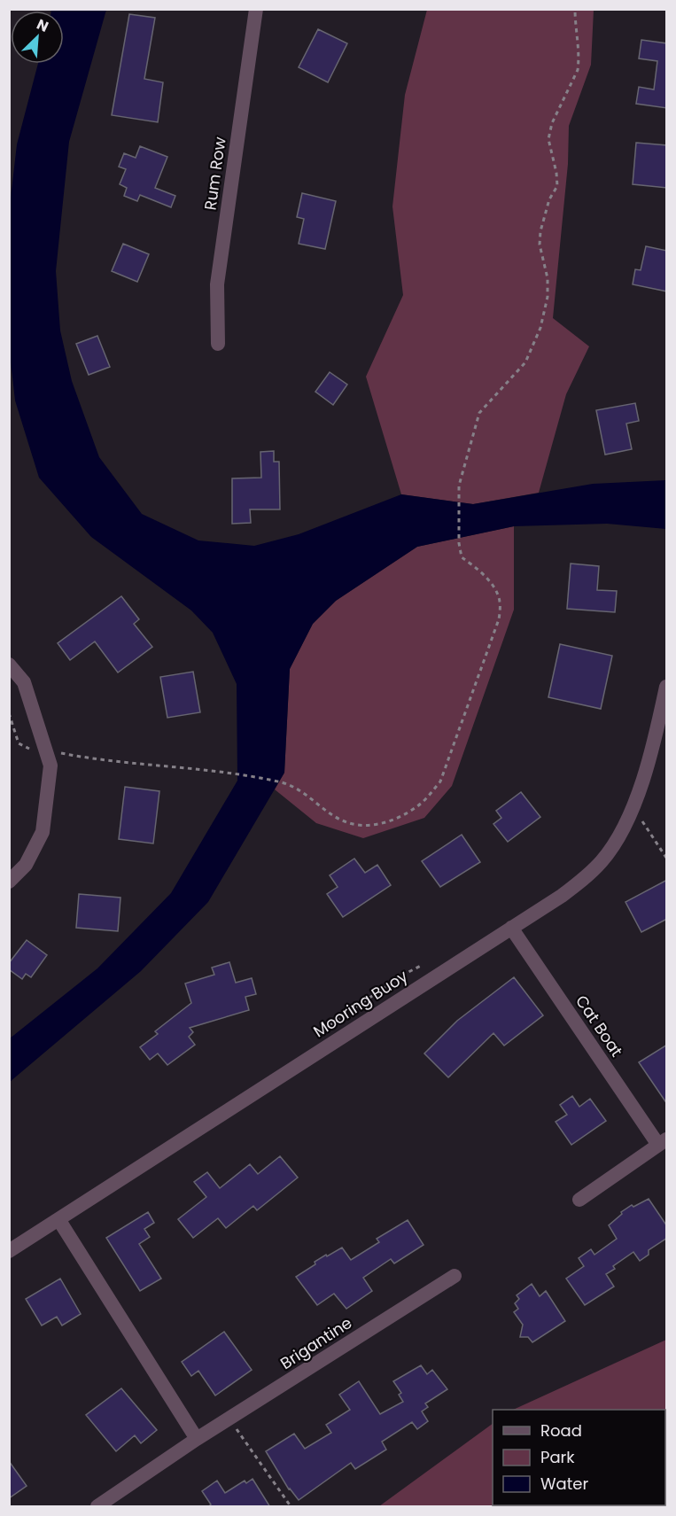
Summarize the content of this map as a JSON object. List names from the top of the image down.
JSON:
{
  "streets": {
    "street": [
      "Rum Row",
      "Mooring Buoy",
      "Cat Boat",
      "Brigantine"
    ]
  },
  "crossings": [
    ["Mooring Buoy", "Cat Boat"]
  ],
  "legend": ["Road", "Park", "Water"],
  "north": "top right"
}
